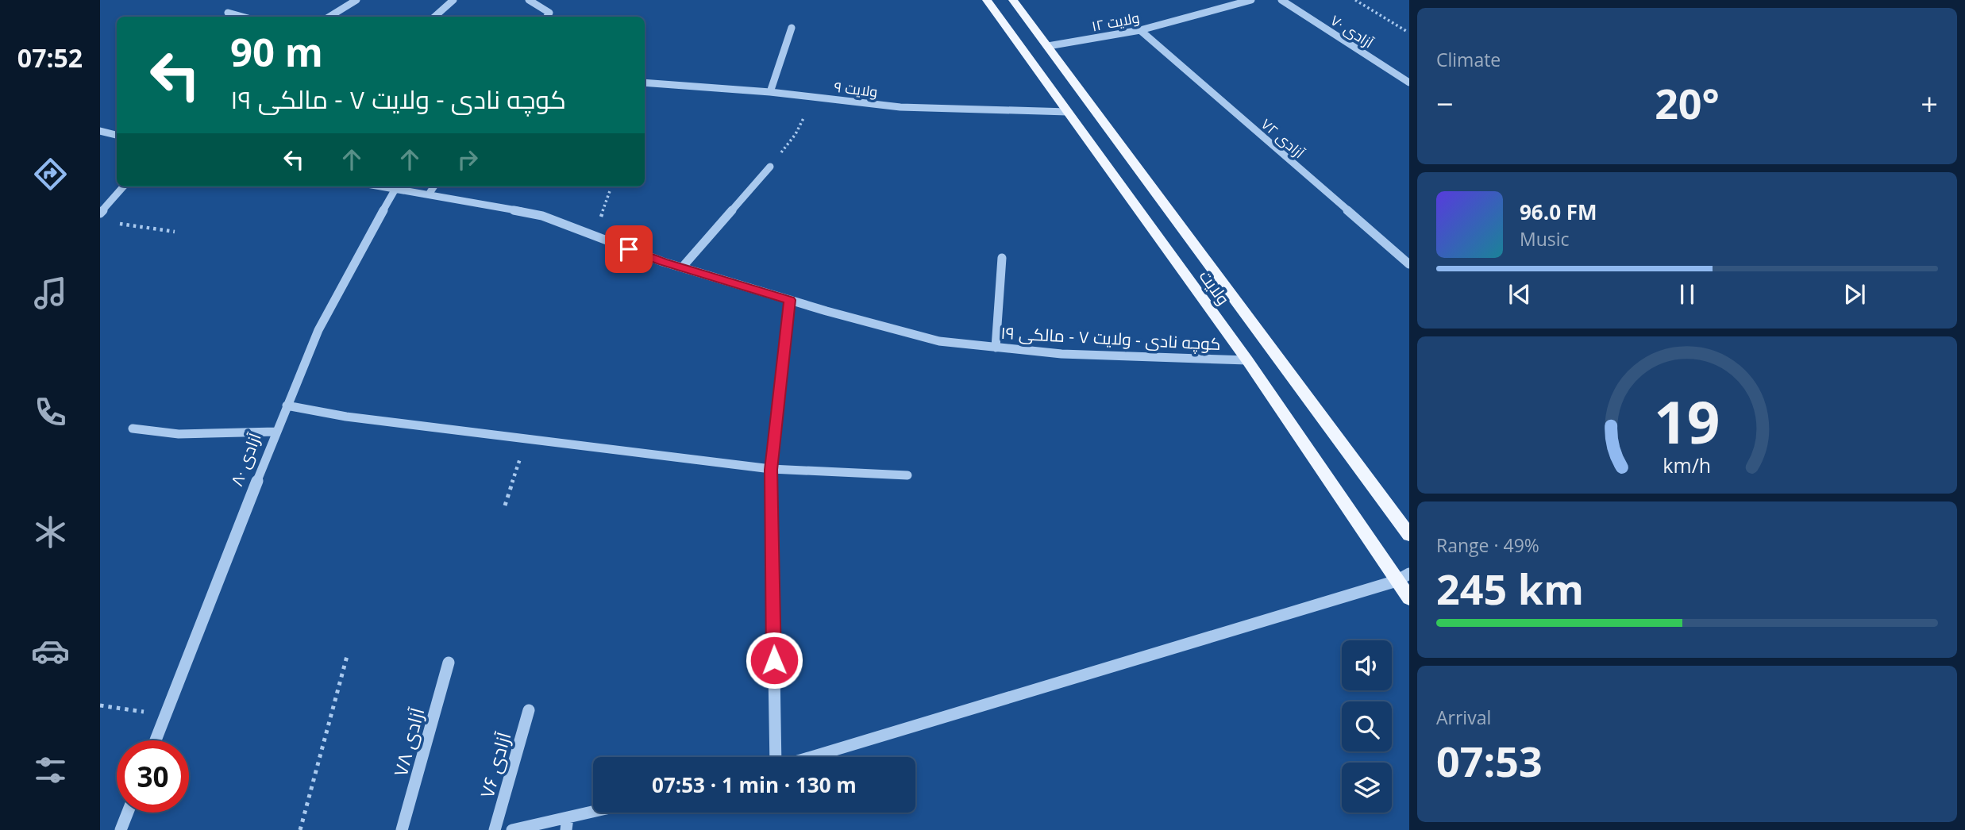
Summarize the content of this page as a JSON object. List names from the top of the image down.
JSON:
{
  "streets": {
    "main road": ["ولایت"],
    "street": [
      "ولایت ۱۲",
      "آزادی ۷۰",
      "ولایت ۹",
      "آزادی ۷۲",
      "کوچه نادی - ولایت ۷ - مالکی ۱۹",
      "آزادی ۸۰",
      "آزادی ۷۸",
      "آزادی ۷۶"
    ]
  },
  "crossings": [
    ["ولایت ۱۲", "آزادی ۷۲"],
    ["ولایت ۱۲", "ولایت"],
    ["ولایت ۹", "ولایت"],
    ["ولایت", "کوچه نادی - ولایت ۷ - مالکی ۱۹"],
    ["کوچه نادی - ولایت ۷ - مالکی ۱۹", "آزادی ۸۰"]
  ],
  "page": {
    "tabs": "07:52",
    "tile": [
      "Climate",
      ["Range · 49%", "245 km"],
      ["Arrival", "07:53"]
    ],
    "turn": ["90 m", "کوچه نادی - ولایت ۷ - مالکی ۱۹"],
    "heat": ["−", "20°", "+"],
    "song": ["96.0 FM", "Music"],
    "limit": "30",
    "trip": "07:53 · 1 min · 130 m",
    "gauge": ["19", "km/h"]
  }
}
